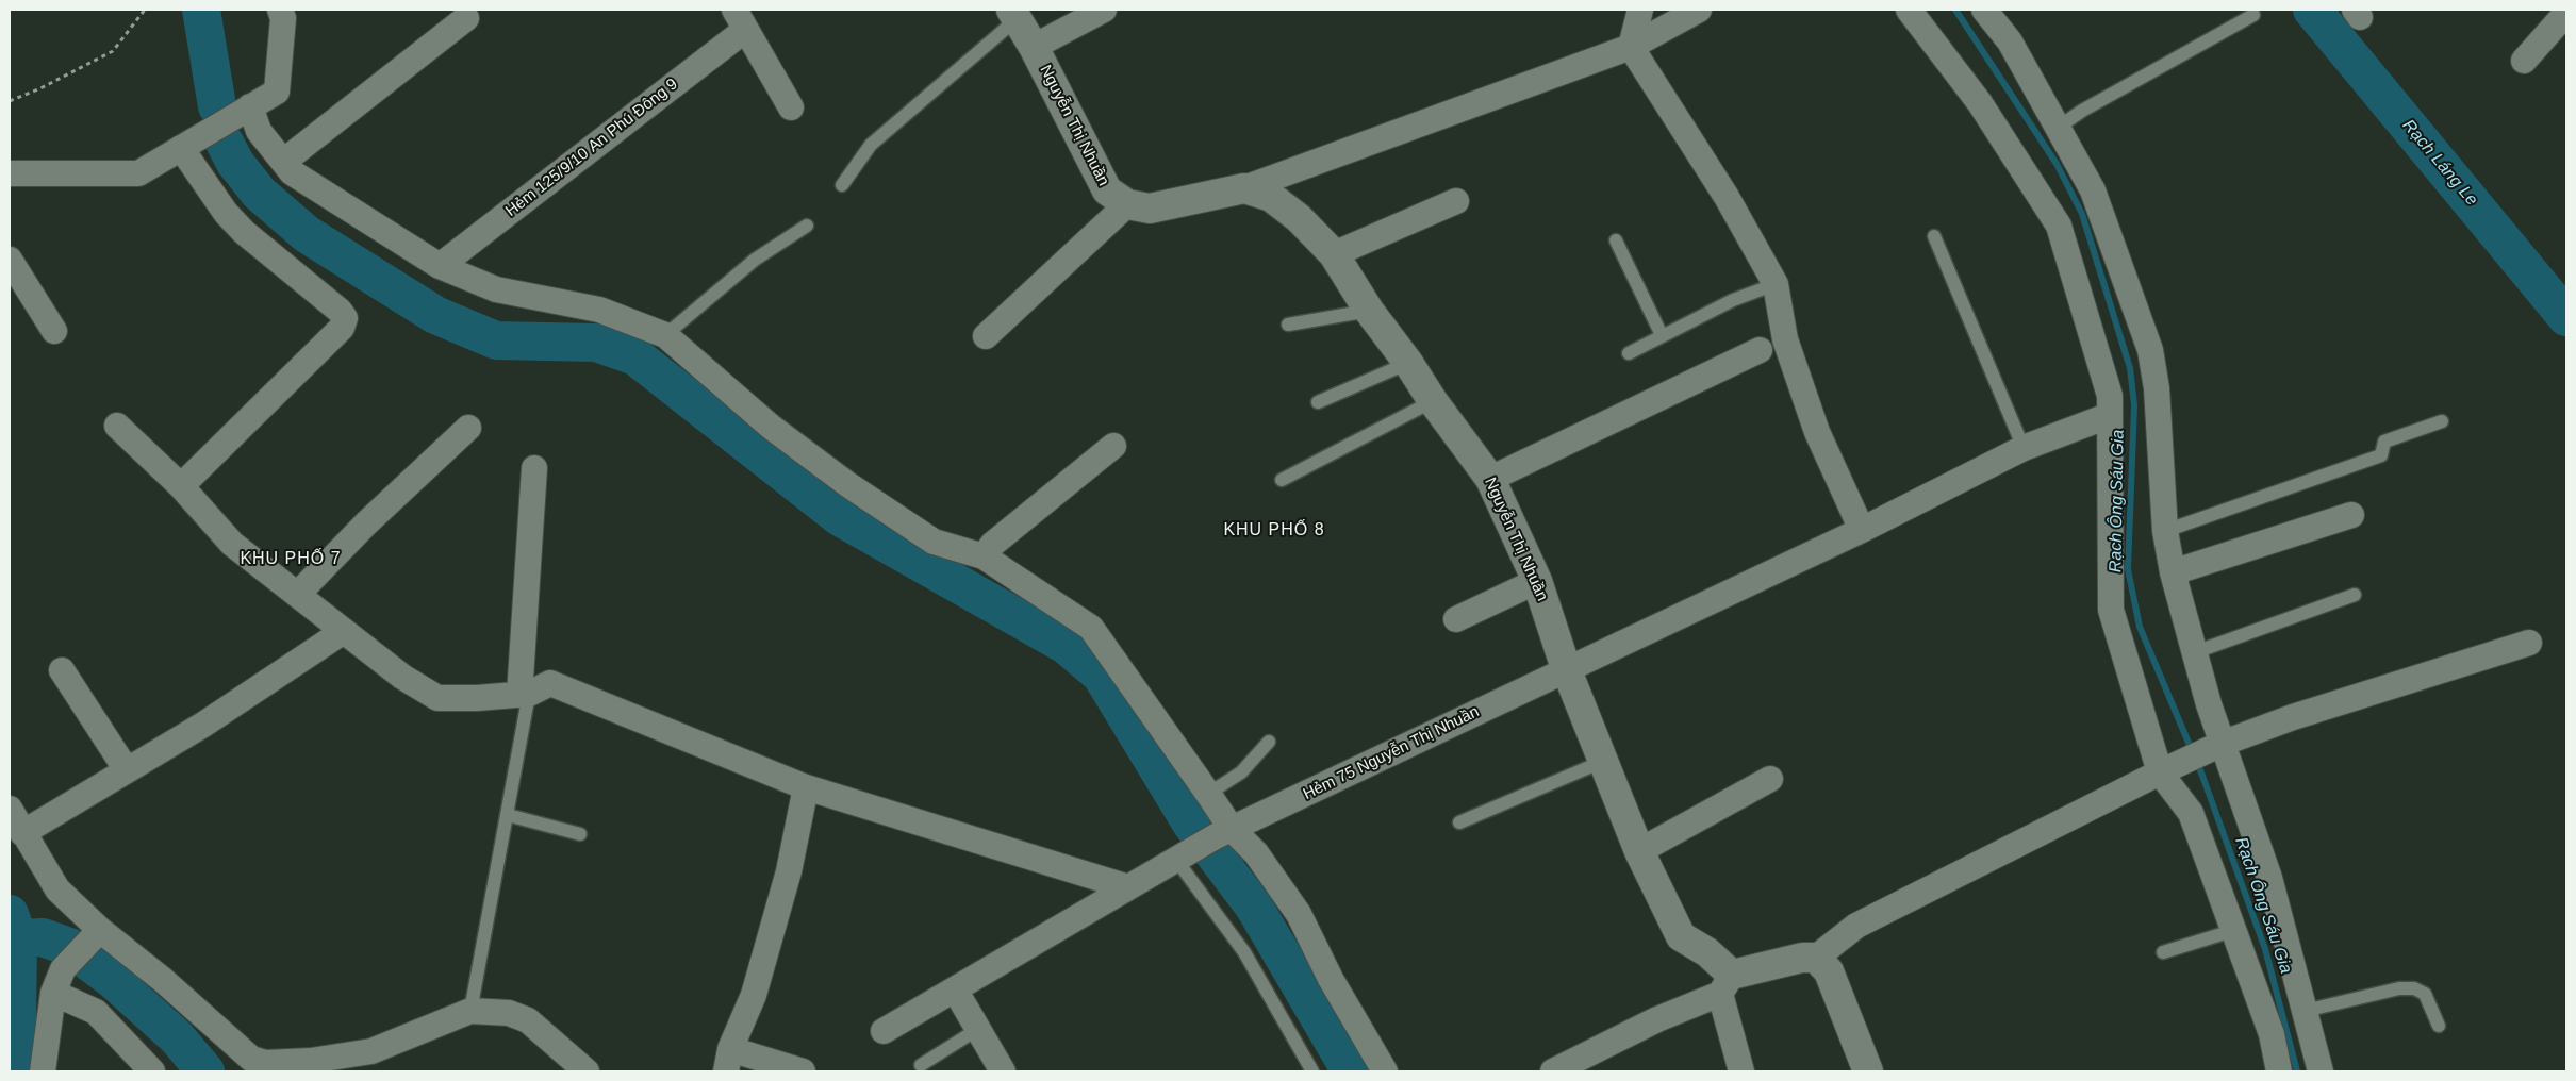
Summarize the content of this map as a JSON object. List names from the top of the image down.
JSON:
{
  "streets": {
    "street": ["Nguyễn Thị Nhuần", "Hẻm 125/9/10 An Phú Đông 9", "Hẻm 75 Nguyễn Thị Nhuần"]
  },
  "crossings": [
    ["Nguyễn Thị Nhuần", "Hẻm 75 Nguyễn Thị Nhuần"]
  ],
  "districts": ["KHU PHỐ 8", "KHU PHỐ 7"],
  "water": ["Rạch Láng Le", "Rạch Ông Sáu Gia"]
}
